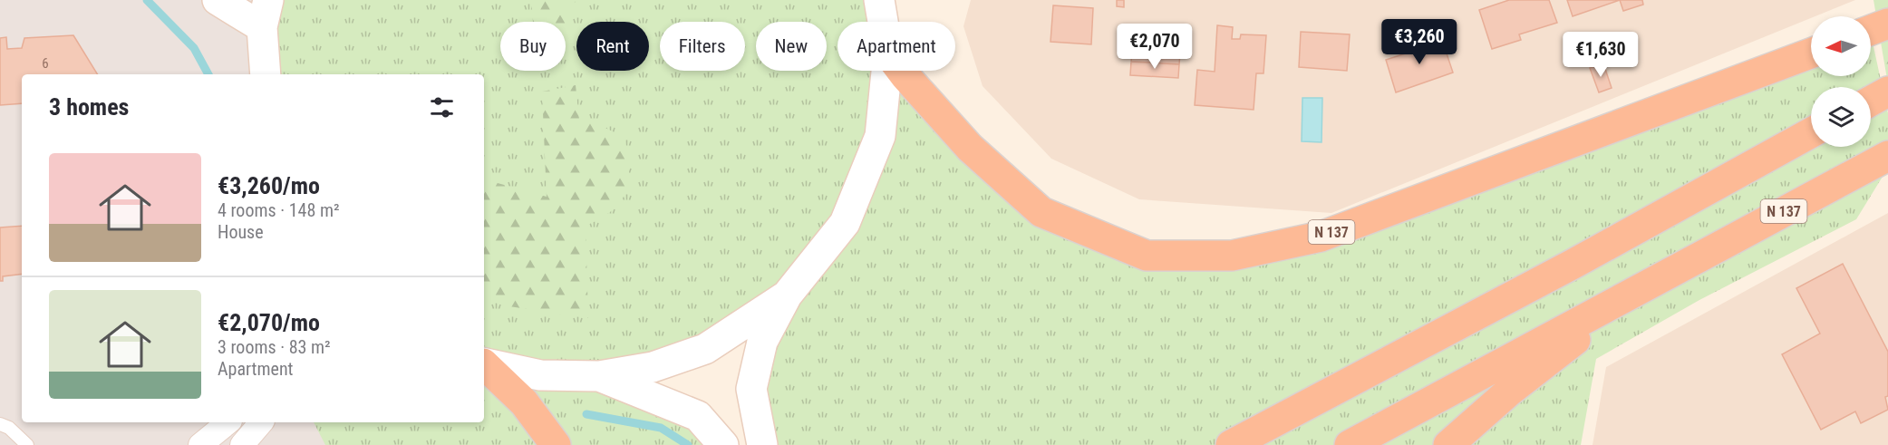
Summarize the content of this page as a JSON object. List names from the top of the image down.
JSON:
{
  "streets": {
    "highway": ["N 137"]
  },
  "house_numbers": ["6"],
  "north": "left",
  "page": {
    "price": ["€3,260", "€2,070", "€1,630"],
    "chip": [
      "Buy",
      "Rent",
      "Filters",
      "New",
      "Apartment"
    ],
    "heading": "3 homes",
    "list": [
      {
        "name": "€3,260/mo",
        "note": "4 rooms · 148 m² · House"
      },
      {
        "name": "€2,070/mo",
        "note": "3 rooms · 83 m² · Apartment"
      }
    ]
  }
}
